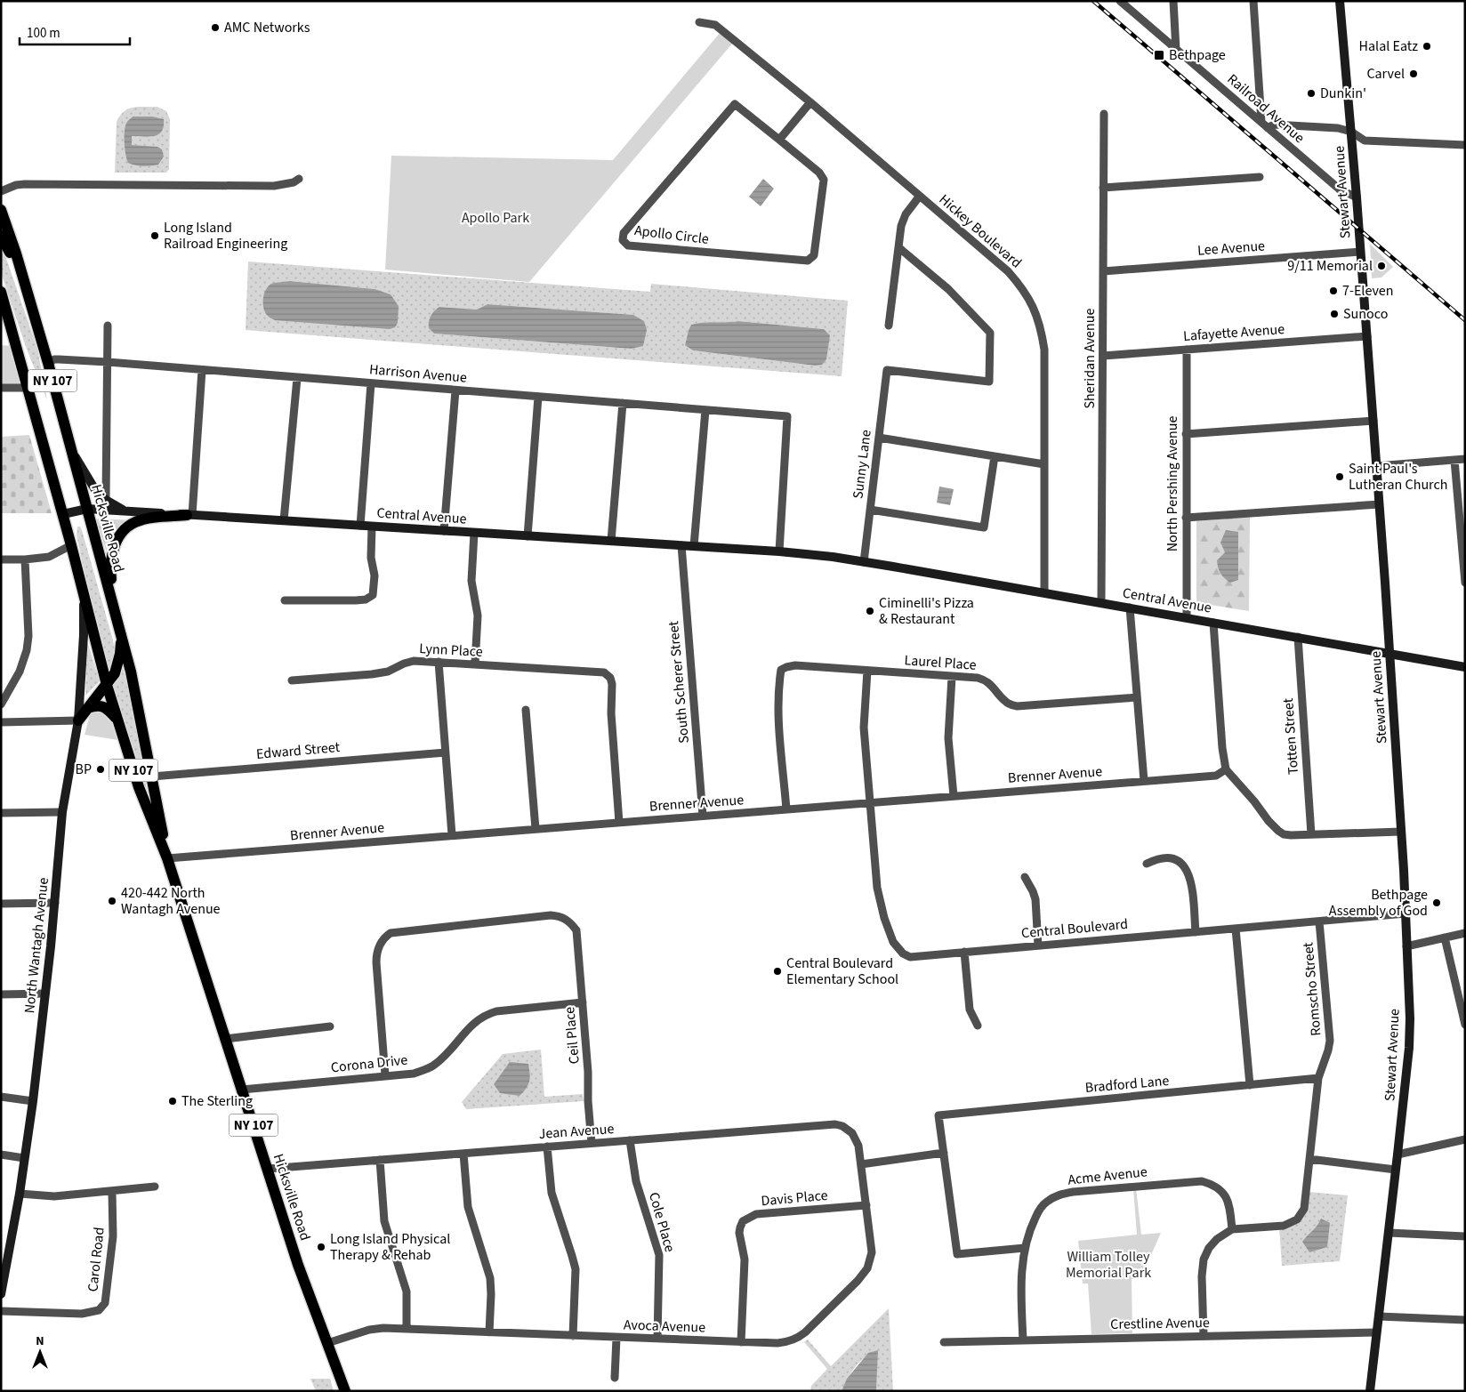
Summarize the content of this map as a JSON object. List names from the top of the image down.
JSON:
{
  "streets": {
    "main road": [
      "Stewart Avenue",
      "NY 107",
      "Central Avenue",
      "Hicksville Road",
      "North Wantagh Avenue"
    ],
    "street": [
      "Railroad Avenue",
      "Hickey Boulevard",
      "Apollo Circle",
      "Lee Avenue",
      "Lafayette Avenue",
      "Sheridan Avenue",
      "Harrison Avenue",
      "Sunny Lane",
      "North Pershing Avenue",
      "Lynn Place",
      "Laurel Place",
      "South Scherer Street",
      "Totten Street",
      "Edward Street",
      "Brenner Avenue",
      "Central Boulevard",
      "Romscho Street",
      "Ceil Place",
      "Corona Drive",
      "Bradford Lane",
      "Jean Avenue",
      "Acme Avenue",
      "Davis Place",
      "Cole Place",
      "Carol Road",
      "Crestline Avenue",
      "Avoca Avenue"
    ]
  },
  "crossings": [
    ["Railroad Avenue", "Stewart Avenue"],
    ["Stewart Avenue", "Lee Avenue"],
    ["Stewart Avenue", "Lafayette Avenue"],
    ["Stewart Avenue", "Central Avenue"],
    ["Stewart Avenue", "Central Boulevard"],
    ["Stewart Avenue", "Crestline Avenue"],
    ["Hickey Boulevard", "Central Avenue"],
    ["Lee Avenue", "Sheridan Avenue"],
    ["Lafayette Avenue", "Sheridan Avenue"],
    ["Lafayette Avenue", "North Pershing Avenue"],
    ["Sheridan Avenue", "Central Avenue"],
    ["Harrison Avenue", "Central Avenue"],
    ["Harrison Avenue", "Hicksville Road"],
    ["Sunny Lane", "Central Avenue"],
    ["North Pershing Avenue", "Central Avenue"],
    ["Central Avenue", "Hicksville Road"],
    ["Central Avenue", "South Scherer Street"],
    ["Central Avenue", "Totten Street"],
    ["Hicksville Road", "Edward Street"],
    ["Hicksville Road", "Brenner Avenue"],
    ["Hicksville Road", "North Wantagh Avenue"],
    ["Hicksville Road", "Corona Drive"],
    ["Hicksville Road", "Jean Avenue"],
    ["Hicksville Road", "Avoca Avenue"],
    ["Lynn Place", "Brenner Avenue"],
    ["Laurel Place", "Brenner Avenue"],
    ["Laurel Place", "Central Boulevard"],
    ["South Scherer Street", "Brenner Avenue"],
    ["Brenner Avenue", "Central Boulevard"],
    ["Central Boulevard", "Romscho Street"],
    ["Romscho Street", "Bradford Lane"],
    ["Romscho Street", "Acme Avenue"],
    ["Ceil Place", "Corona Drive"],
    ["Ceil Place", "Jean Avenue"],
    ["Jean Avenue", "Cole Place"],
    ["Jean Avenue", "Avoca Avenue"],
    ["Acme Avenue", "Crestline Avenue"],
    ["Davis Place", "Avoca Avenue"],
    ["Cole Place", "Avoca Avenue"]
  ],
  "parks": ["Apollo Park", "William Tolley Memorial Park"],
  "places": {
    "other": [
      "AMC Networks",
      "Halal Eatz",
      "Carvel",
      "Dunkin'",
      "Long Island Railroad Engineering",
      "9/11 Memorial",
      "7-Eleven",
      "Sunoco",
      "Saint Paul's Lutheran Church",
      "Ciminelli's Pizza & Restaurant",
      "BP",
      "420-442 North Wantagh Avenue",
      "Bethpage Assembly of God",
      "Central Boulevard Elementary School",
      "The Sterling",
      "Long Island Physical Therapy & Rehab"
    ],
    "transit": ["Bethpage"]
  },
  "scale_bar": "100 m",
  "north": "top"
}
